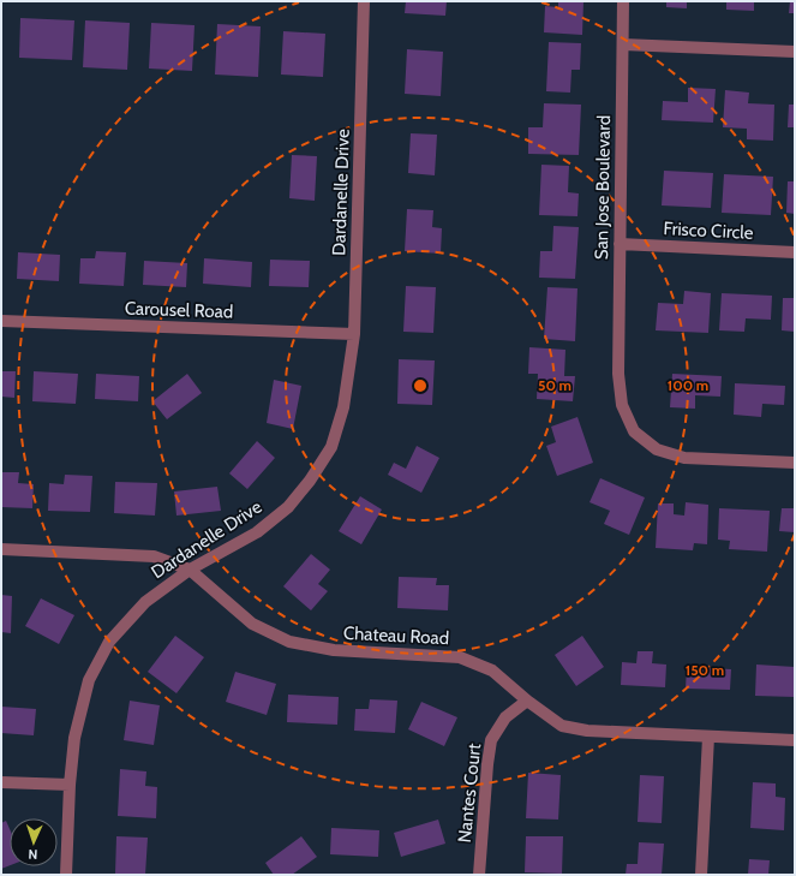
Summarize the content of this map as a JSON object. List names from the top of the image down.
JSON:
{
  "streets": {
    "street": [
      "San Jose Boulevard",
      "Dardanelle Drive",
      "Frisco Circle",
      "Carousel Road",
      "Chateau Road",
      "Nantes Court"
    ]
  },
  "crossings": [
    ["San Jose Boulevard", "Frisco Circle"],
    ["Dardanelle Drive", "Carousel Road"],
    ["Dardanelle Drive", "Chateau Road"],
    ["Chateau Road", "Nantes Court"]
  ],
  "north": "bottom",
  "rings": ["50 m", "100 m", "150 m"]
}
